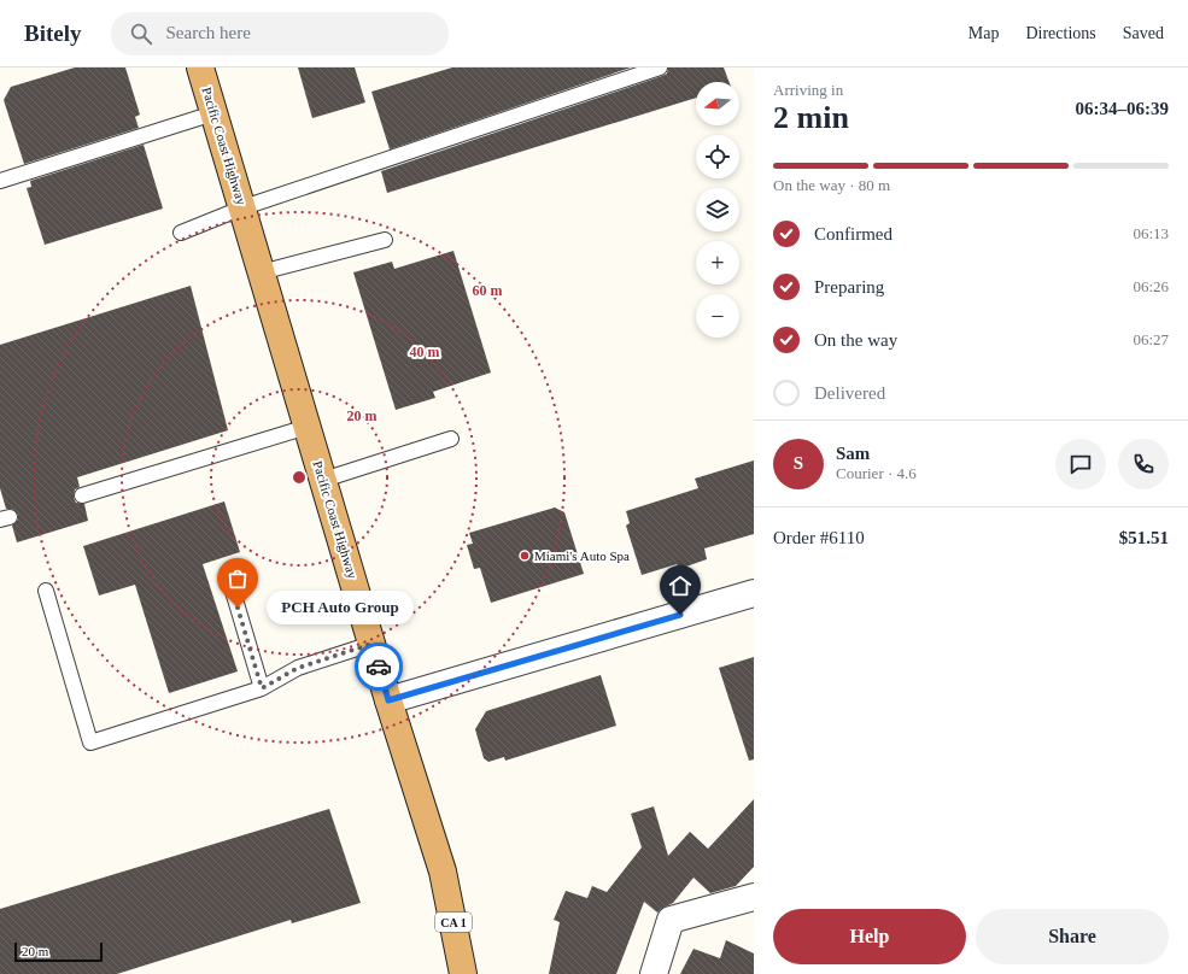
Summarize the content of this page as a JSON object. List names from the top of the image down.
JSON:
{
  "streets": {
    "highway": ["Pacific Coast Highway", "CA 1"]
  },
  "places": ["Miami's Auto Spa", "PCH Auto Group"],
  "scale_bar": "20 m",
  "north": "left",
  "page": {
    "header": "Bitely",
    "search": "Search here",
    "nav": ["Map", "Directions", "Saved"],
    "heading": ["2 min", "Arriving in", "06:34–06:39"],
    "panel": [
      "Sam",
      "Courier · 4.6",
      "Order #6110",
      "$51.51"
    ],
    "map_buttons": ["+", "−"],
    "bar": "On the way · 80 m",
    "list": [
      ["Confirmed", "06:13"],
      ["Preparing", "06:26"],
      ["On the way", "06:27"],
      "Delivered"
    ],
    "round": "S",
    "bubble": "PCH Auto Group",
    "buttons": ["Help", "Share"],
    "scale": "20 m"
  },
  "rings": ["60 m", "40 m", "20 m"]
}
